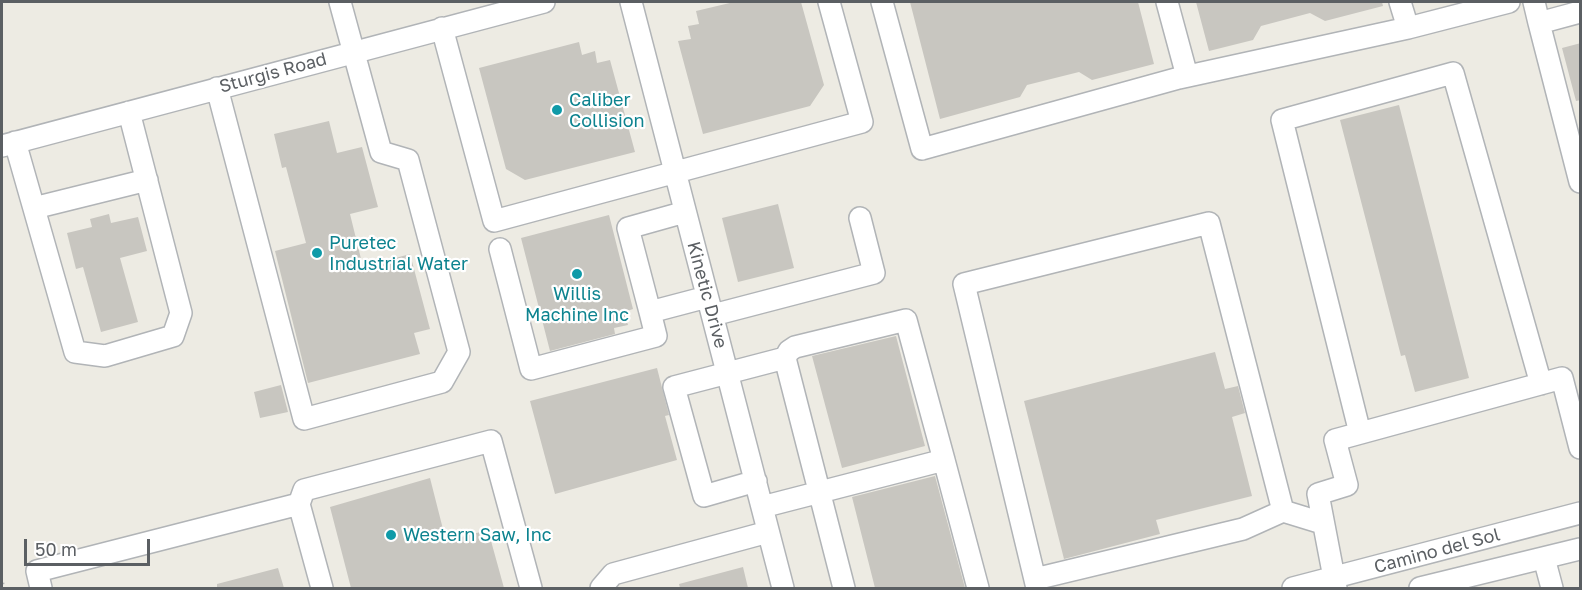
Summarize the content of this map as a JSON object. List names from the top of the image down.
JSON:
{
  "streets": {
    "street": ["Sturgis Road", "Kinetic Drive", "Camino del Sol"]
  },
  "places": [
    "Caliber Collision",
    "Puretec Industrial Water",
    "Willis Machine Inc",
    "Western Saw, Inc"
  ],
  "scale_bar": "50 m"
}
